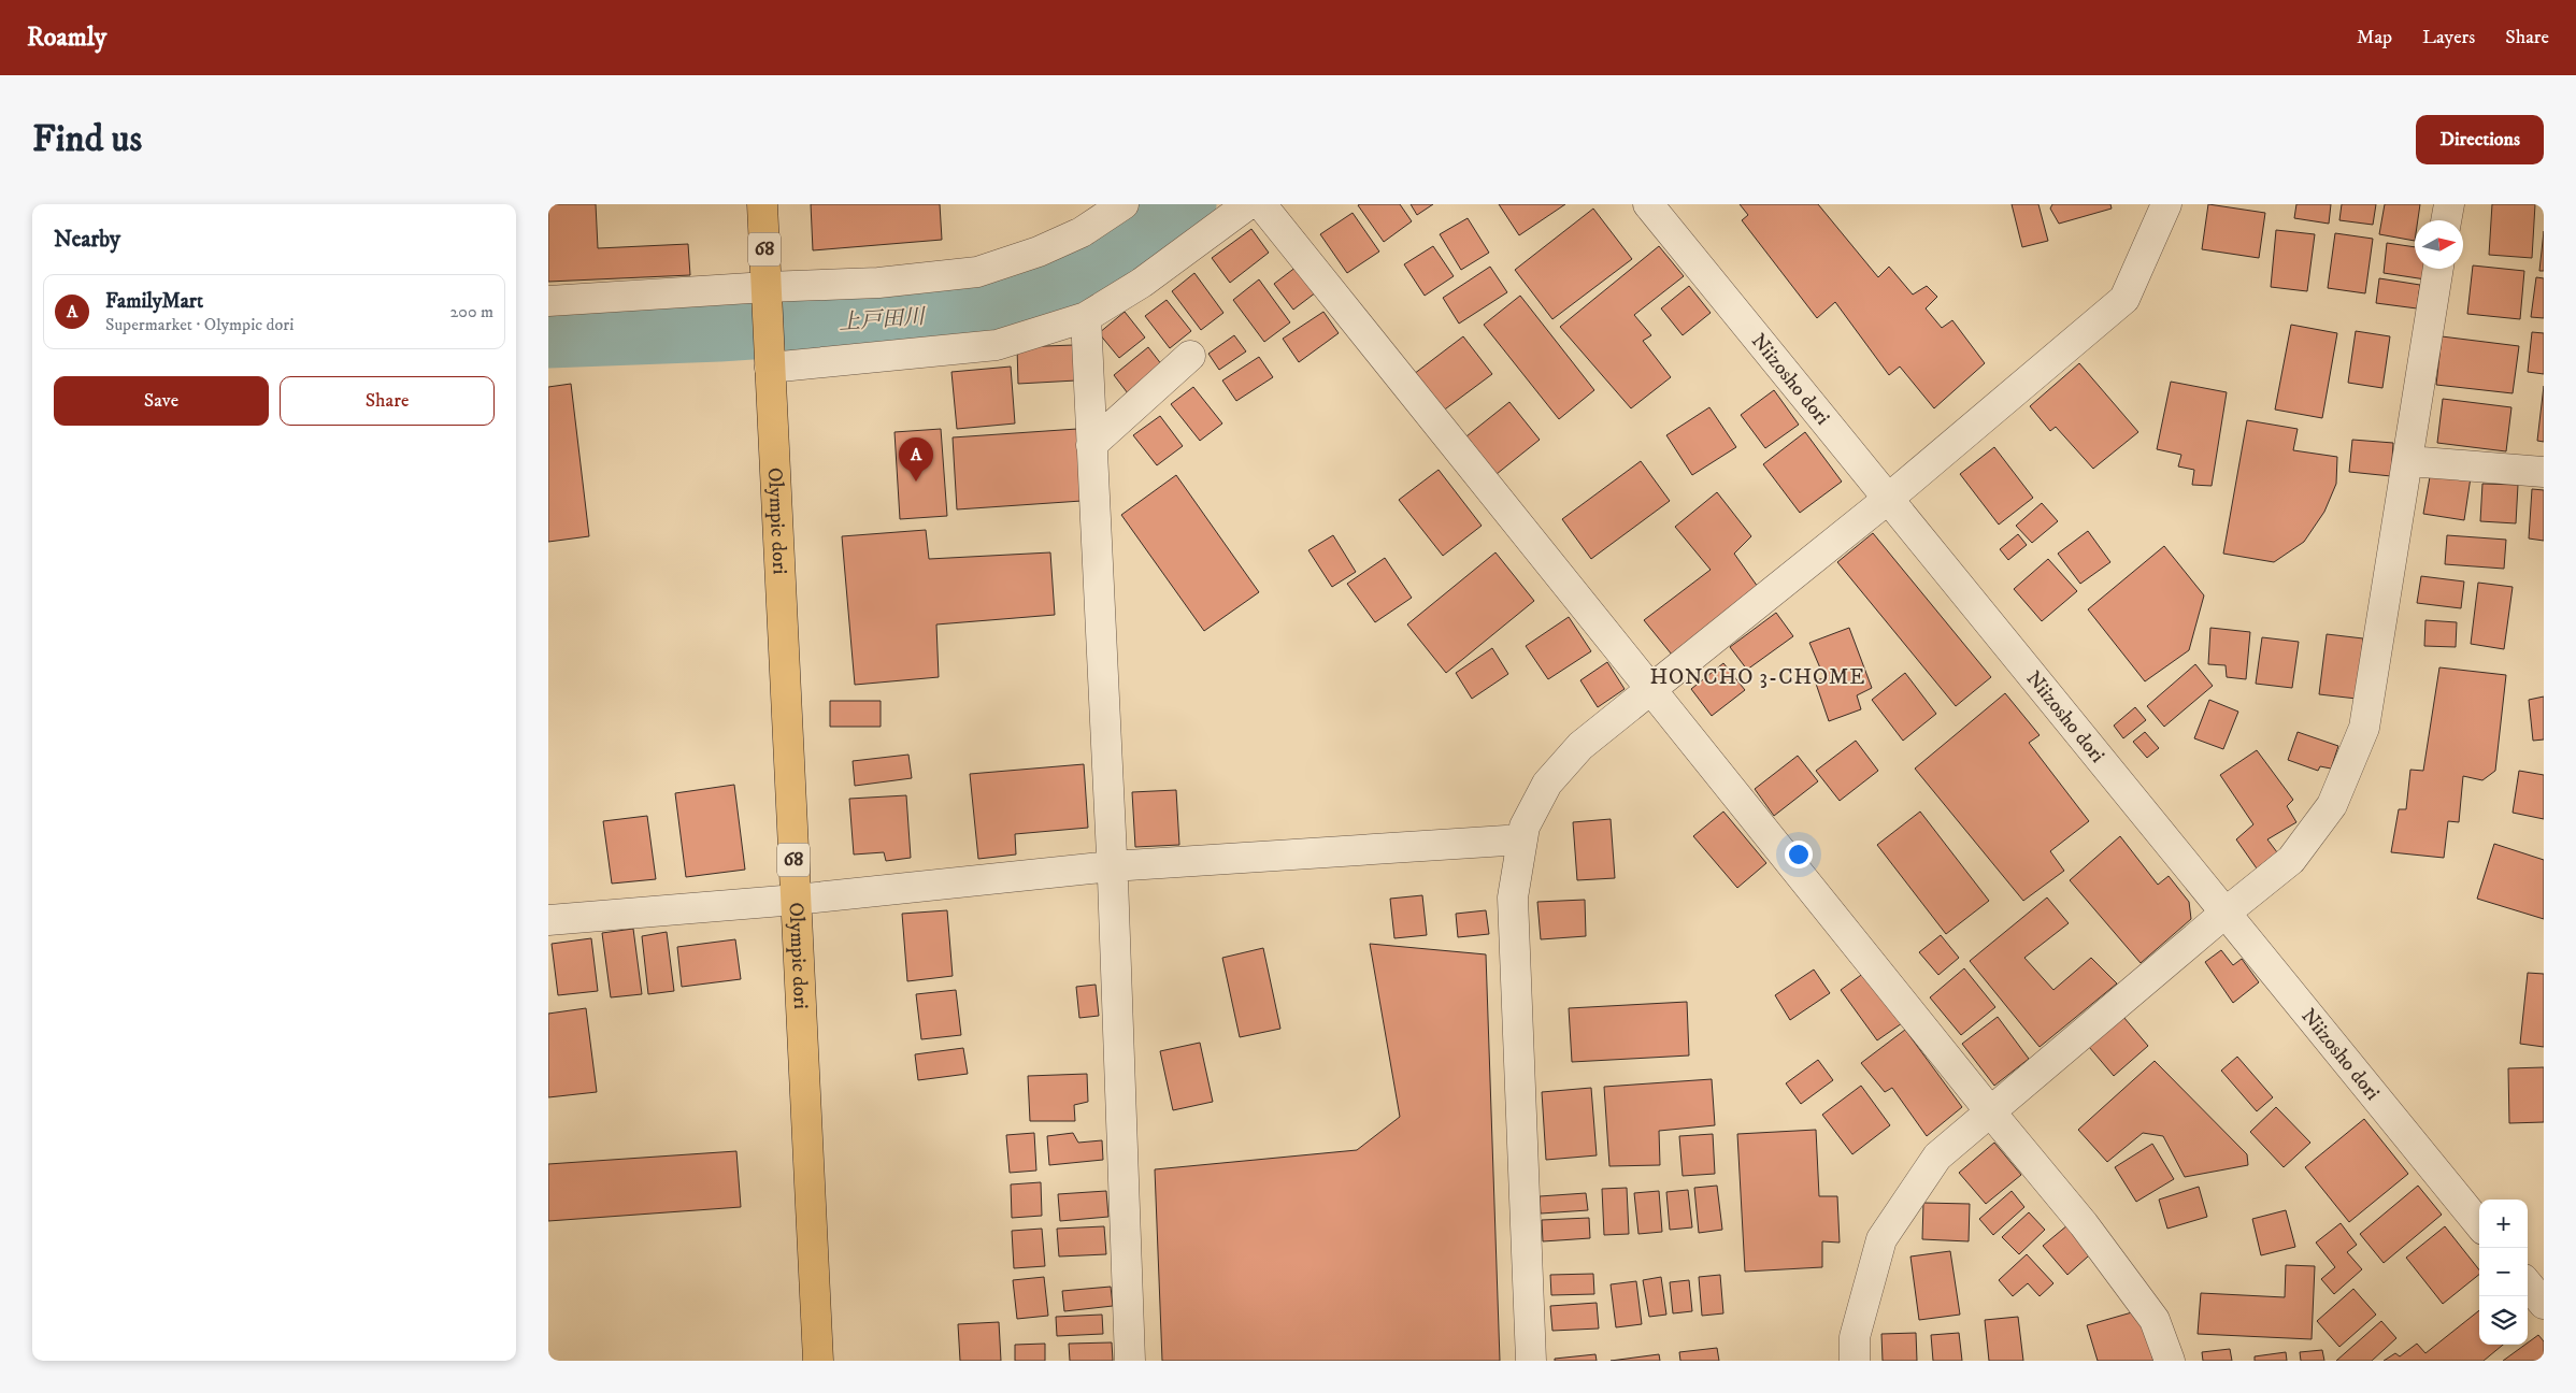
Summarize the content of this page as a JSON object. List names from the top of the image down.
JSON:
{
  "streets": {
    "main road": ["68", "Olympic dori"],
    "street": ["Niizosho dori"]
  },
  "crossings": [
    ["68", "Olympic dori"]
  ],
  "districts": ["HONCHO 3-CHOME"],
  "water": ["上戸田川"],
  "north": "right",
  "page": {
    "header": "Roamly",
    "nav": ["Map", "Layers", "Share"],
    "buttons": [
      "Directions",
      ["Save", "Share"]
    ],
    "title": "Find us",
    "heading": "Nearby",
    "list": [
      {
        "mark": "A",
        "name": "FamilyMart",
        "note": "Supermarket · Olympic dori",
        "value": "200 m"
      }
    ],
    "pins": "A",
    "map_buttons": ["+", "−"]
  }
}
